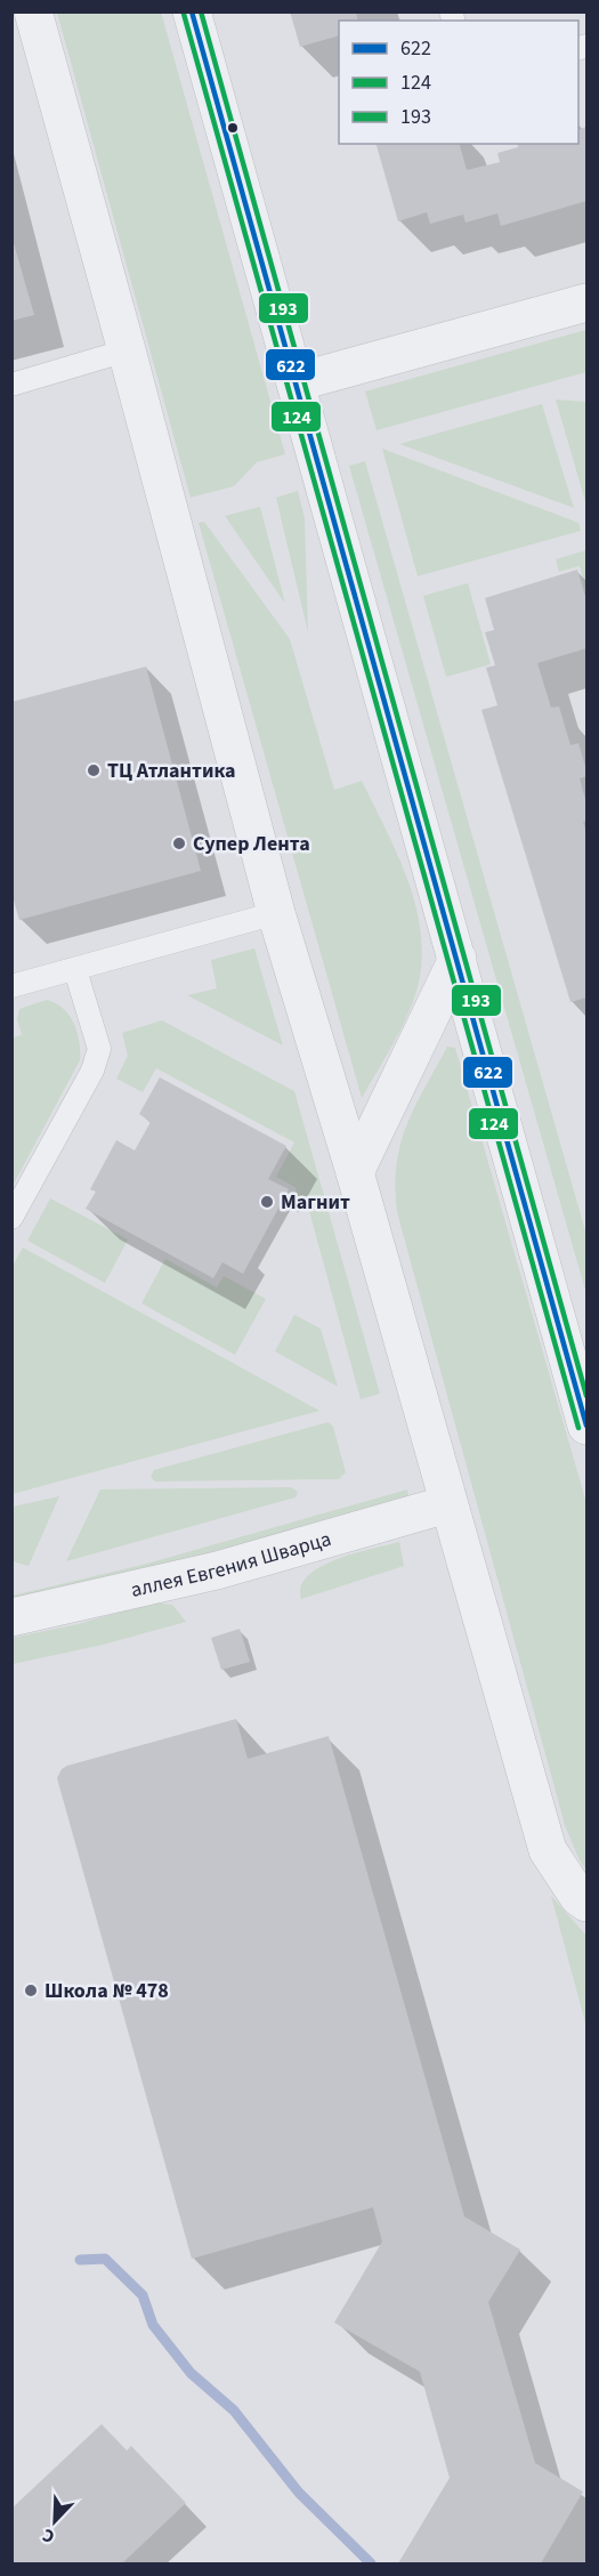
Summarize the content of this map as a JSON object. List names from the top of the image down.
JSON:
{
  "streets": {
    "street": ["аллея Евгения Шварца"]
  },
  "places": [
    "ТЦ Атлантика",
    "Супер Лента",
    "Магнит",
    "Школа № 478"
  ],
  "lines": ["transit line 622", "transit line 193", "transit line 124"],
  "legend": ["622", "124", "193"],
  "north": "bottom left"
}
